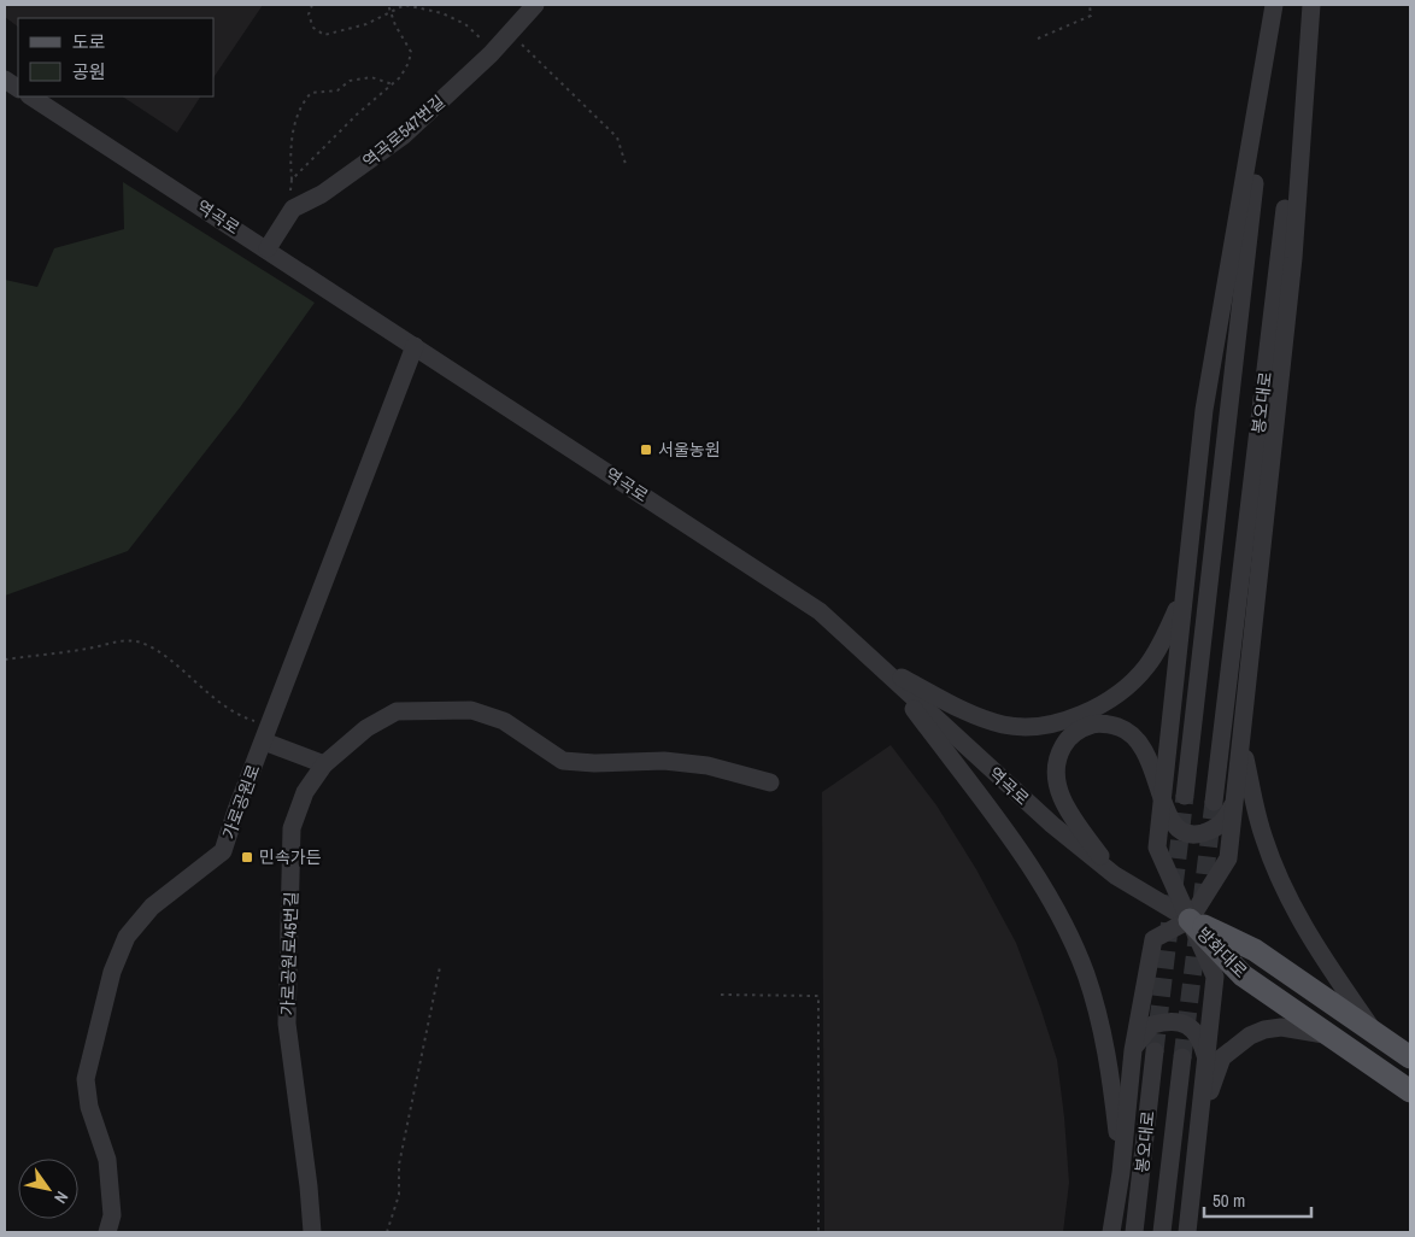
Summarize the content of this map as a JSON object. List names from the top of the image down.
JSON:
{
  "streets": {
    "main road": ["방화대로"],
    "street": [
      "역곡로547번길",
      "역곡로",
      "봉오대로",
      "가로공원로",
      "가로공원로45번길"
    ]
  },
  "crossings": [
    ["역곡로", "가로공원로"],
    ["역곡로", "방화대로"]
  ],
  "places": {
    "transit": ["서울농원", "민속가든"]
  },
  "legend": ["도로", "공원"],
  "scale_bar": "50 m",
  "north": "bottom right"
}
